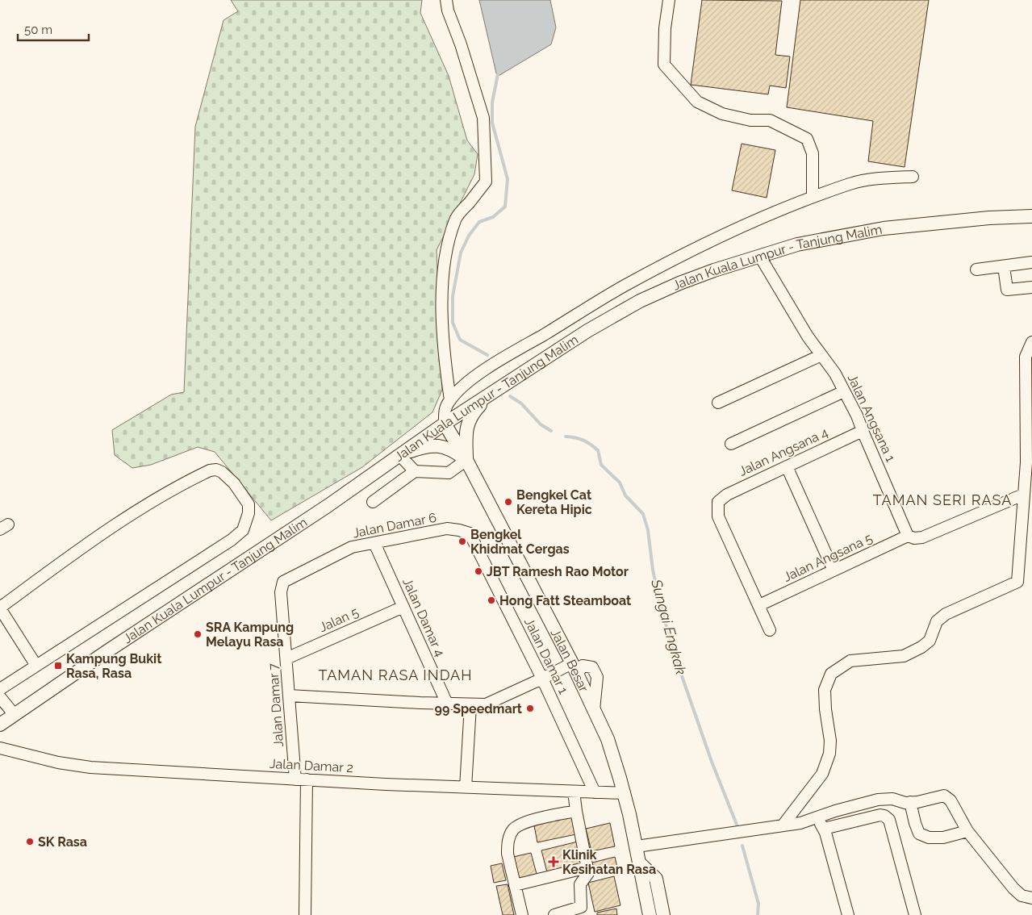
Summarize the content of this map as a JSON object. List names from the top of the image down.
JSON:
{
  "streets": {
    "main road": ["Jalan Kuala Lumpur - Tanjung Malim", "Jalan Besar"],
    "street": [
      "Jalan Angsana 1",
      "Jalan Angsana 4",
      "Jalan Damar 6",
      "Jalan Angsana 5",
      "Jalan Damar 4",
      "Jalan 5",
      "Jalan Damar 1",
      "Jalan Damar 7",
      "Jalan Damar 2"
    ]
  },
  "crossings": [
    ["Jalan Kuala Lumpur - Tanjung Malim", "Jalan Angsana 1"],
    ["Jalan Kuala Lumpur - Tanjung Malim", "Jalan Besar"],
    ["Jalan Angsana 1", "Jalan Angsana 4"],
    ["Jalan Angsana 1", "Jalan Angsana 5"],
    ["Jalan Angsana 4", "Jalan Angsana 5"],
    ["Jalan Damar 6", "Jalan Damar 4"],
    ["Jalan Damar 6", "Jalan Damar 1"],
    ["Jalan Damar 6", "Jalan Damar 7"],
    ["Jalan Damar 4", "Jalan 5"],
    ["Jalan 5", "Jalan Damar 7"],
    ["Jalan Damar 1", "Jalan Damar 2"],
    ["Jalan Besar", "Jalan Damar 2"],
    ["Jalan Damar 7", "Jalan Damar 2"]
  ],
  "districts": ["TAMAN SERI RASA", "TAMAN RASA INDAH"],
  "water": ["Sungai Engkak"],
  "places": {
    "other": [
      "Bengkel Cat Kereta Hipic",
      "Bengkel Khidmat Cergas",
      "JBT Ramesh Rao Motor",
      "Hong Fatt Steamboat",
      "SRA Kampung Melayu Rasa",
      "99 Speedmart",
      "SK Rasa"
    ],
    "transit": ["Kampung Bukit Rasa, Rasa"],
    "health": ["Klinik Kesihatan Rasa"]
  },
  "scale_bar": "50 m"
}
